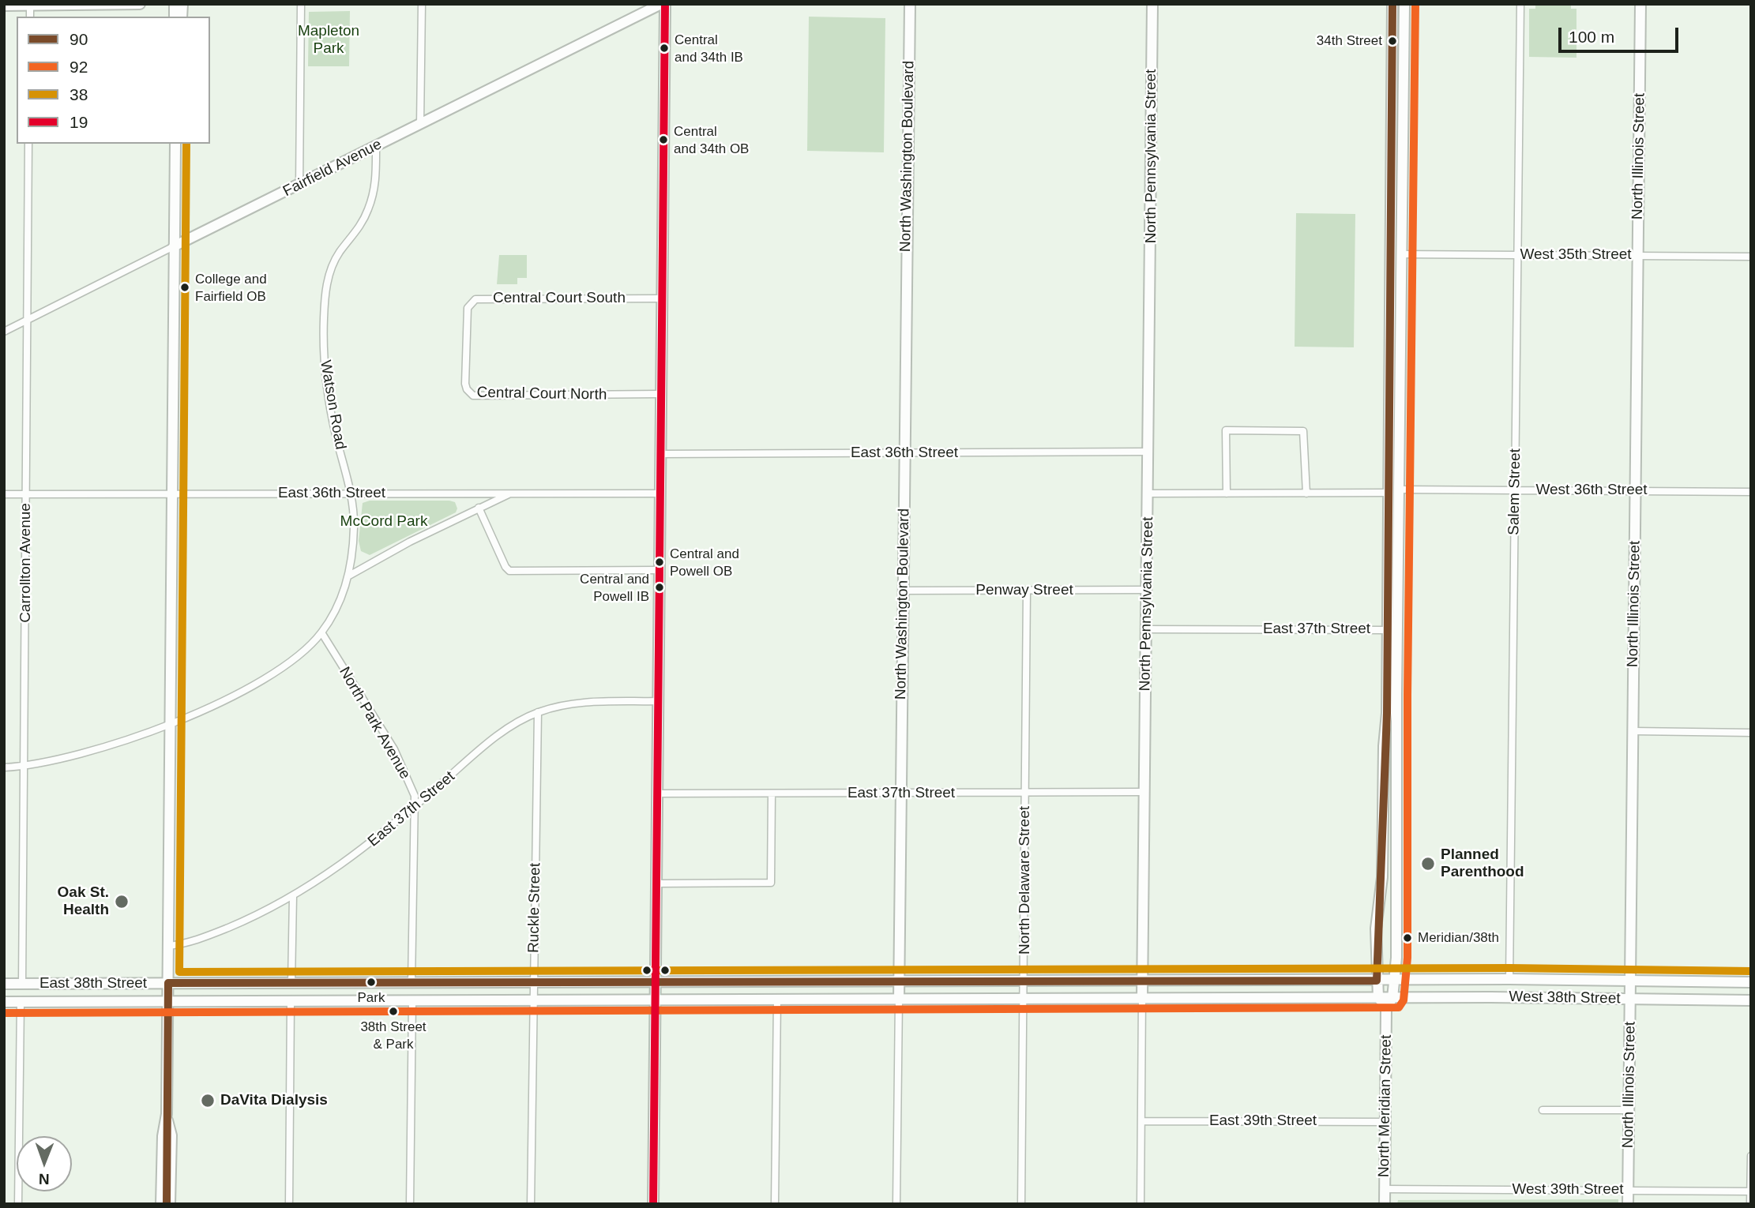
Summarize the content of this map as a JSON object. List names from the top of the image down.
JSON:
{
  "streets": {
    "main road": [
      "North Washington Boulevard",
      "North Pennsylvania Street",
      "North Illinois Street",
      "Fairfield Avenue",
      "East 38th Street",
      "West 38th Street",
      "North Meridian Street"
    ],
    "street": [
      "West 35th Street",
      "Central Court South",
      "Central Court North",
      "Watson Road",
      "East 36th Street",
      "West 36th Street",
      "Salem Street",
      "Carrollton Avenue",
      "Penway Street",
      "East 37th Street",
      "North Park Avenue",
      "North Delaware Street",
      "Ruckle Street",
      "East 39th Street",
      "West 39th Street"
    ]
  },
  "crossings": [
    ["North Washington Boulevard", "East 36th Street"],
    ["North Washington Boulevard", "Penway Street"],
    ["North Washington Boulevard", "East 37th Street"],
    ["North Washington Boulevard", "East 38th Street"],
    ["North Pennsylvania Street", "East 36th Street"],
    ["North Pennsylvania Street", "Penway Street"],
    ["North Pennsylvania Street", "East 37th Street"],
    ["North Pennsylvania Street", "East 38th Street"],
    ["North Pennsylvania Street", "East 39th Street"],
    ["North Illinois Street", "West 35th Street"],
    ["North Illinois Street", "West 36th Street"],
    ["North Illinois Street", "West 38th Street"],
    ["North Illinois Street", "West 39th Street"],
    ["Fairfield Avenue", "Watson Road"],
    ["Fairfield Avenue", "Carrollton Avenue"],
    ["West 35th Street", "Salem Street"],
    ["Central Court South", "Central Court North"],
    ["Watson Road", "East 36th Street"],
    ["Watson Road", "Carrollton Avenue"],
    ["Watson Road", "North Park Avenue"],
    ["East 36th Street", "Carrollton Avenue"],
    ["West 36th Street", "Salem Street"],
    ["Salem Street", "West 38th Street"],
    ["Carrollton Avenue", "East 38th Street"],
    ["Penway Street", "North Delaware Street"],
    ["East 37th Street", "North Park Avenue"],
    ["East 37th Street", "North Delaware Street"],
    ["East 37th Street", "Ruckle Street"],
    ["North Park Avenue", "East 38th Street"],
    ["North Delaware Street", "East 38th Street"],
    ["Ruckle Street", "East 38th Street"],
    ["East 38th Street", "West 38th Street"],
    ["North Meridian Street", "East 39th Street"],
    ["North Meridian Street", "West 39th Street"]
  ],
  "parks": ["Mapleton Park", "McCord Park"],
  "places": [
    "34th Street",
    "Central and 34th IB",
    "Central and 34th OB",
    "College and Fairfield OB",
    "Central and Powell OB",
    "Central and Powell IB",
    "Planned Parenthood",
    "Oak St. Health",
    "Meridian/38th",
    "Park",
    "38th Street & Park",
    "DaVita Dialysis"
  ],
  "lines": [
    "transit line 90",
    "transit line 92",
    "transit line 19",
    "transit line 38"
  ],
  "legend": [
    "90",
    "92",
    "38",
    "19"
  ],
  "scale_bar": "100 m",
  "north": "bottom"
}
